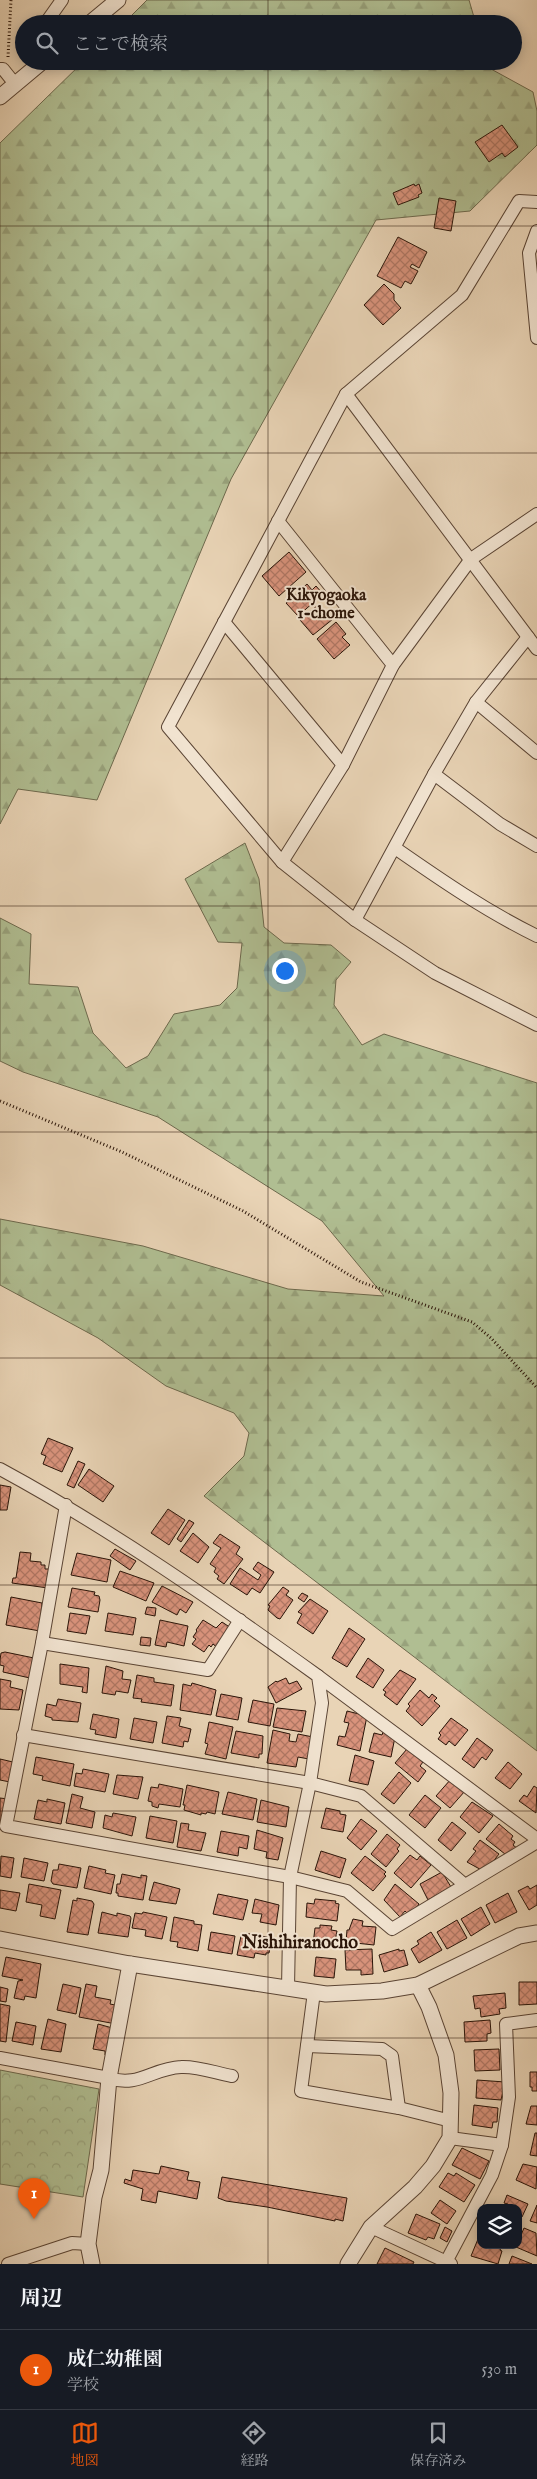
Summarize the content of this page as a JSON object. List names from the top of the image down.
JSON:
{
  "districts": ["Kikyogaoka 1-chome", "Nishihiranocho"],
  "page": {
    "search": "ここで検索",
    "pins": "1",
    "heading": "周辺",
    "list": [
      {
        "mark": "1",
        "name": "成仁幼稚園",
        "note": "学校",
        "value": "530 m"
      }
    ],
    "nav": ["地図", "経路", "保存済み"]
  }
}
